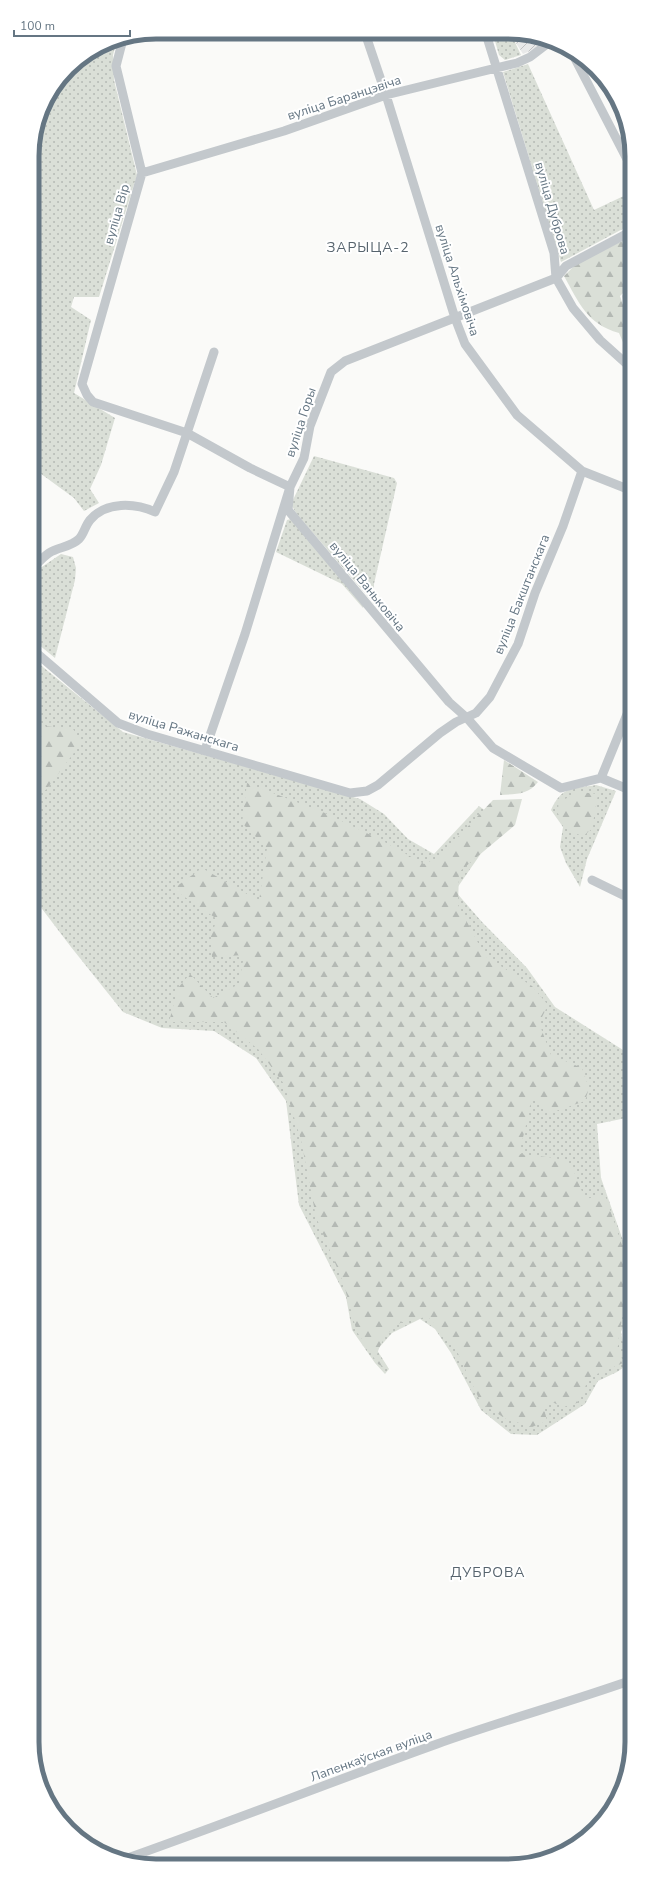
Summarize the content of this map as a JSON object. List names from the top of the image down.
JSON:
{
  "streets": {
    "street": [
      "вуліца Баранцэвіча",
      "вуліца Дуброва",
      "вуліца Вір",
      "вуліца Альхімовіча",
      "вуліца Горы",
      "вуліца Ваньковіча",
      "вуліца Бакштанскага",
      "вуліца Ражанскага",
      "Лапенкаўская вуліца"
    ]
  },
  "crossings": [
    ["вуліца Баранцэвіча", "вуліца Дуброва"],
    ["вуліца Баранцэвіча", "вуліца Вір"],
    ["вуліца Баранцэвіча", "вуліца Альхімовіча"],
    ["вуліца Дуброва", "вуліца Горы"],
    ["вуліца Альхімовіча", "вуліца Горы"],
    ["вуліца Альхімовіча", "вуліца Бакштанскага"],
    ["вуліца Горы", "вуліца Ваньковіча"],
    ["вуліца Горы", "вуліца Ражанскага"],
    ["вуліца Ваньковіча", "вуліца Бакштанскага"],
    ["вуліца Бакштанскага", "вуліца Ражанскага"]
  ],
  "districts": ["ЗАРЫЦА-2", "ДУБРОВА"],
  "scale_bar": "100 m"
}
